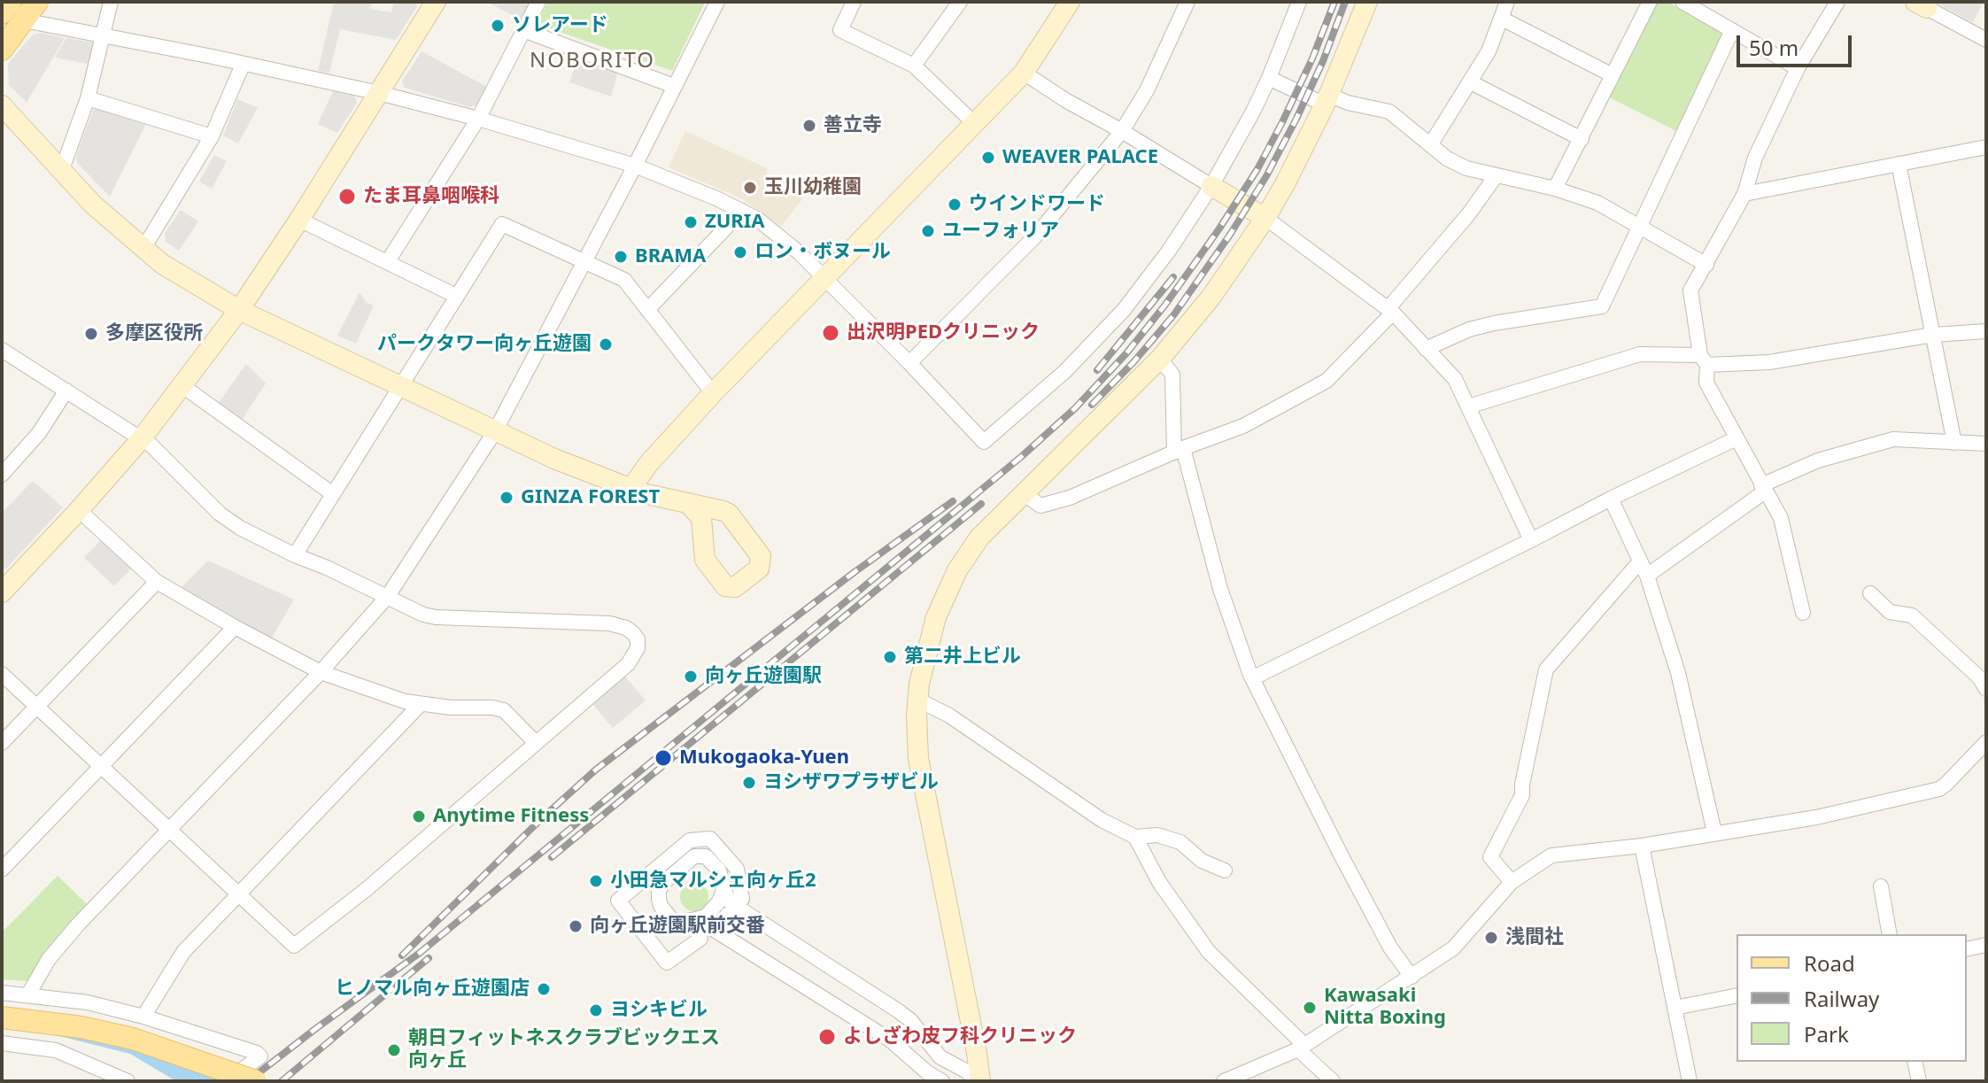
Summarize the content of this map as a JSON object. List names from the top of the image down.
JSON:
{
  "districts": ["NOBORITO"],
  "places": [
    "ソレアード",
    "善立寺",
    "WEAVER PALACE",
    "玉川幼稚園",
    "たま耳鼻咽喉科",
    "ウインドワード",
    "ZURIA",
    "ユーフォリア",
    "ロン・ボヌール",
    "BRAMA",
    "出沢明PEDクリニック",
    "多摩区役所",
    "パークタワー向ヶ丘遊園",
    "GINZA FOREST",
    "第二井上ビル",
    "向ヶ丘遊園駅",
    "Mukogaoka-Yuen",
    "ヨシザワプラザビル",
    "Anytime Fitness",
    "小田急マルシェ向ヶ丘2",
    "向ヶ丘遊園駅前交番",
    "浅間社",
    "ヒノマル向ヶ丘遊園店",
    "Kawasaki Nitta Boxing",
    "ヨシキビル",
    "よしざわ皮フ科クリニック",
    "朝日フィットネスクラブビックエス 向ヶ丘"
  ],
  "legend": ["Road", "Railway", "Park"],
  "scale_bar": "50 m"
}
